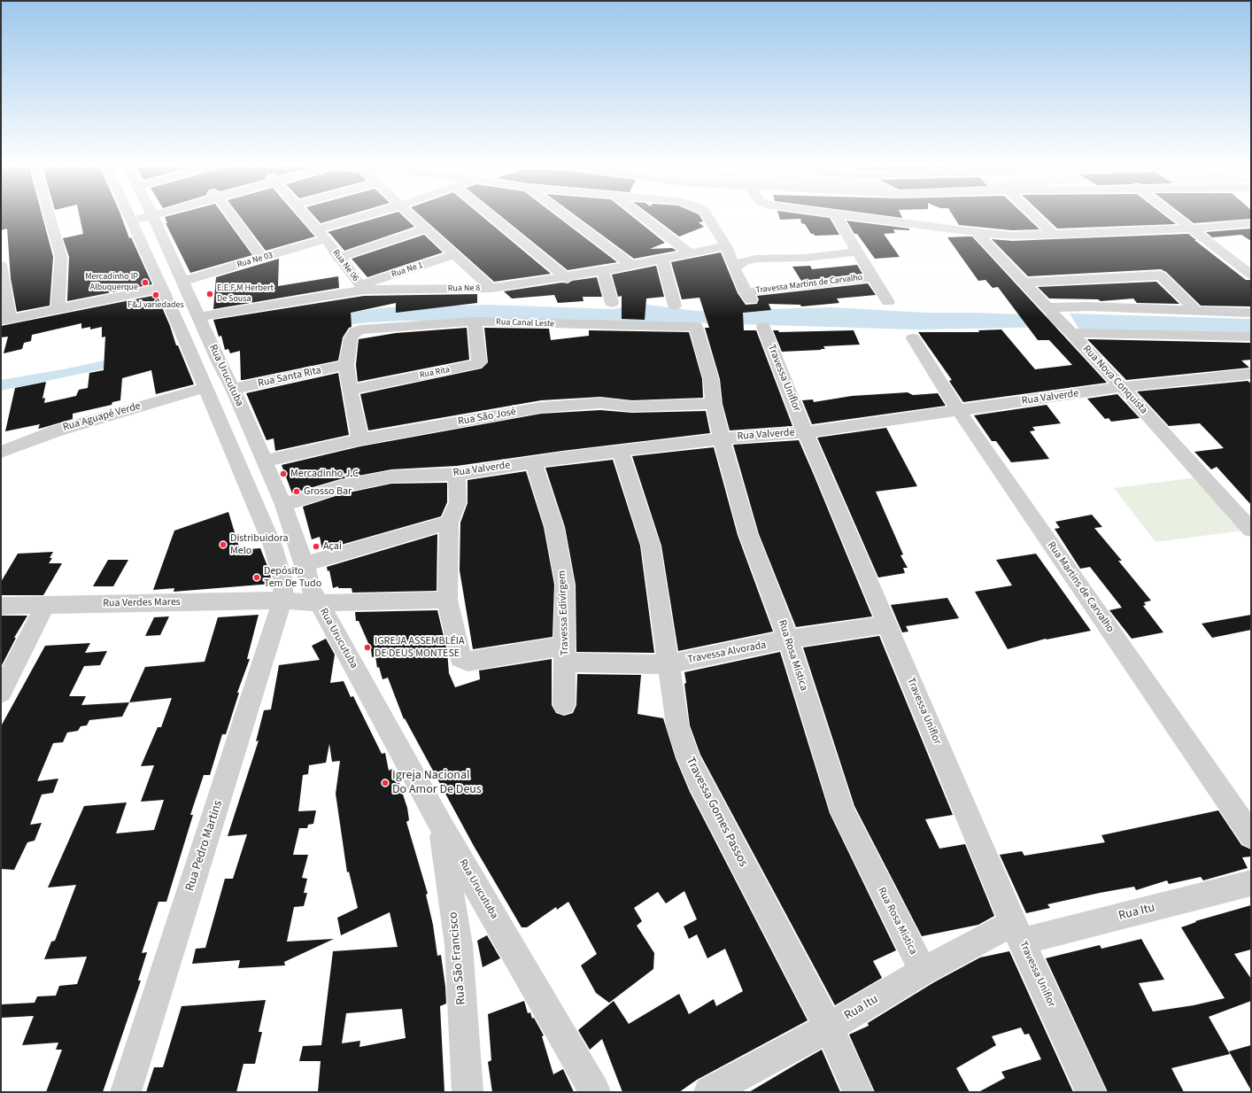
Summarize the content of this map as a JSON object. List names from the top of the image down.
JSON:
{
  "streets": {
    "street": [
      "Rua Ne 03",
      "Rua Ne 06",
      "Rua Ne 1",
      "Travessa Martins de Carvalho",
      "Rua Ne 8",
      "Rua Canal Leste",
      "Rua Rita",
      "Rua Urucutuba",
      "Rua Santa Rita",
      "Travessa Uniflor",
      "Rua Nova Conquista",
      "Rua Valverde",
      "Rua Aguapé Verde",
      "Rua São José",
      "Rua Martins de Carvalho",
      "Rua Verdes Mares",
      "Travessa Edivirgem",
      "Travessa Alvorada",
      "Rua Rosa Mística",
      "Travessa Gomes Passos",
      "Rua Pedro Martins",
      "Rua Itu",
      "Rua São Francisco"
    ]
  },
  "crossings": [
    ["Rua Ne 03", "Rua Ne 06"],
    ["Rua Ne 03", "Rua Urucutuba"],
    ["Rua Ne 06", "Rua Ne 1"],
    ["Rua Ne 06", "Rua Ne 8"],
    ["Rua Ne 1", "Rua Ne 8"],
    ["Rua Ne 8", "Rua Urucutuba"],
    ["Rua Canal Leste", "Rua Rita"],
    ["Rua Canal Leste", "Rua Santa Rita"],
    ["Rua Canal Leste", "Rua Rosa Mística"],
    ["Rua Urucutuba", "Rua Santa Rita"],
    ["Rua Urucutuba", "Rua Valverde"],
    ["Rua Urucutuba", "Rua São José"],
    ["Rua Urucutuba", "Rua Verdes Mares"],
    ["Rua Urucutuba", "Rua São Francisco"],
    ["Travessa Uniflor", "Rua Valverde"],
    ["Travessa Uniflor", "Travessa Alvorada"],
    ["Travessa Uniflor", "Rua Itu"],
    ["Rua Nova Conquista", "Rua Valverde"],
    ["Rua Valverde", "Rua Martins de Carvalho"],
    ["Rua Valverde", "Travessa Edivirgem"],
    ["Rua Valverde", "Rua Rosa Mística"],
    ["Rua Valverde", "Travessa Gomes Passos"],
    ["Rua São José", "Rua Rosa Mística"],
    ["Rua Verdes Mares", "Rua Pedro Martins"],
    ["Travessa Edivirgem", "Travessa Alvorada"],
    ["Travessa Alvorada", "Rua Rosa Mística"],
    ["Travessa Alvorada", "Travessa Gomes Passos"],
    ["Rua Rosa Mística", "Rua Itu"],
    ["Travessa Gomes Passos", "Rua Itu"]
  ],
  "places": [
    "Mercadinho IP Albuquerque",
    "E.E.F.M Herbert De Sousa",
    "F&J variedades",
    "Mercadinho J.C",
    "Grosso Bar",
    "Distribuidora Melo",
    "Açai",
    "Depósito Tem De Tudo",
    "IGREJA ASSEMBLÉIA DE DEUS MONTESE",
    "Igreja Nacional Do Amor De Deus"
  ]
}
